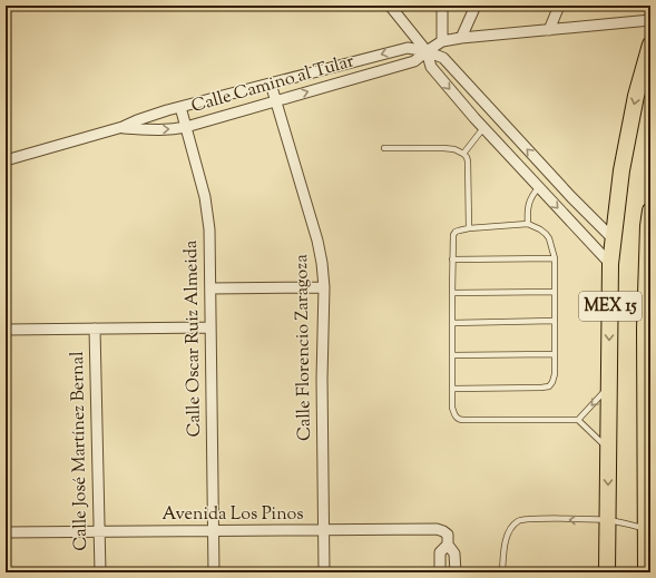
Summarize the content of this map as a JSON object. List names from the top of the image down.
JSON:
{
  "streets": {
    "main road": ["MEX 15"],
    "street": [
      "Calle Camino al Tular",
      "Calle Oscar Ruiz Almeida",
      "Calle Florencio Zaragoza",
      "Calle José Martínez Bernal",
      "Avenida Los Pinos"
    ]
  },
  "crossings": [
    ["Calle Camino al Tular", "Calle Oscar Ruiz Almeida"],
    ["Calle Camino al Tular", "Calle Florencio Zaragoza"],
    ["Calle Oscar Ruiz Almeida", "Avenida Los Pinos"],
    ["Calle Florencio Zaragoza", "Avenida Los Pinos"],
    ["Calle José Martínez Bernal", "Avenida Los Pinos"]
  ]
}
